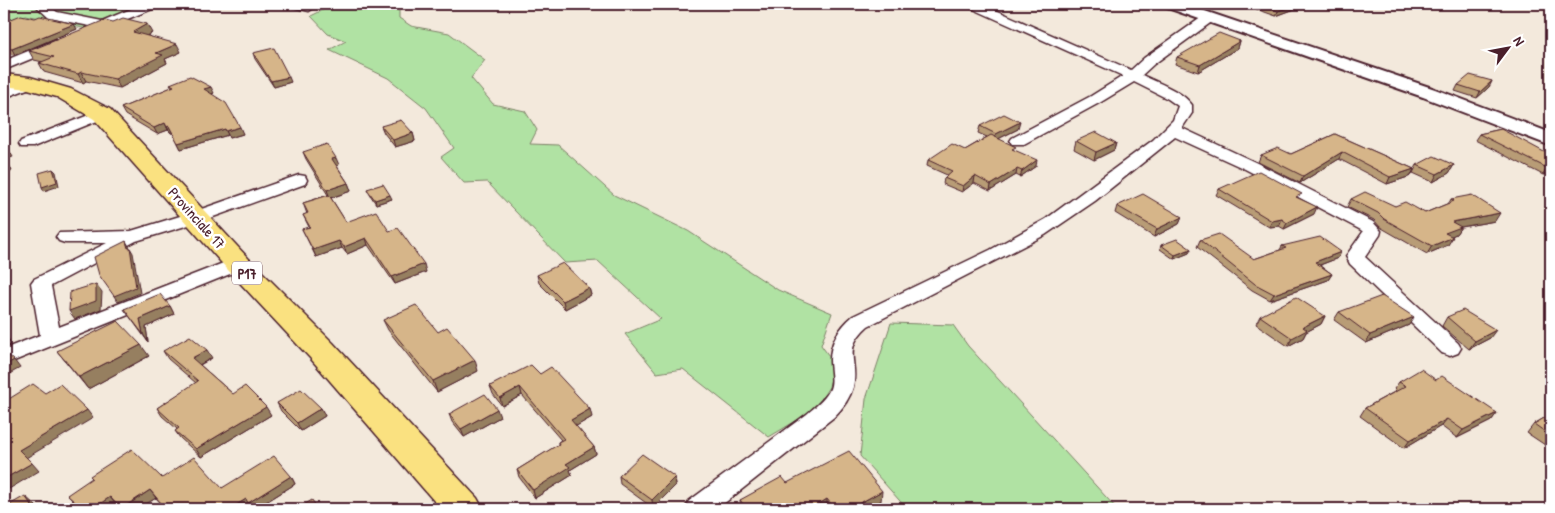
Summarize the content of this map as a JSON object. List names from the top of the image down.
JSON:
{
  "streets": {
    "main road": ["Provinciale 17", "P17"]
  },
  "north": "top right"
}
